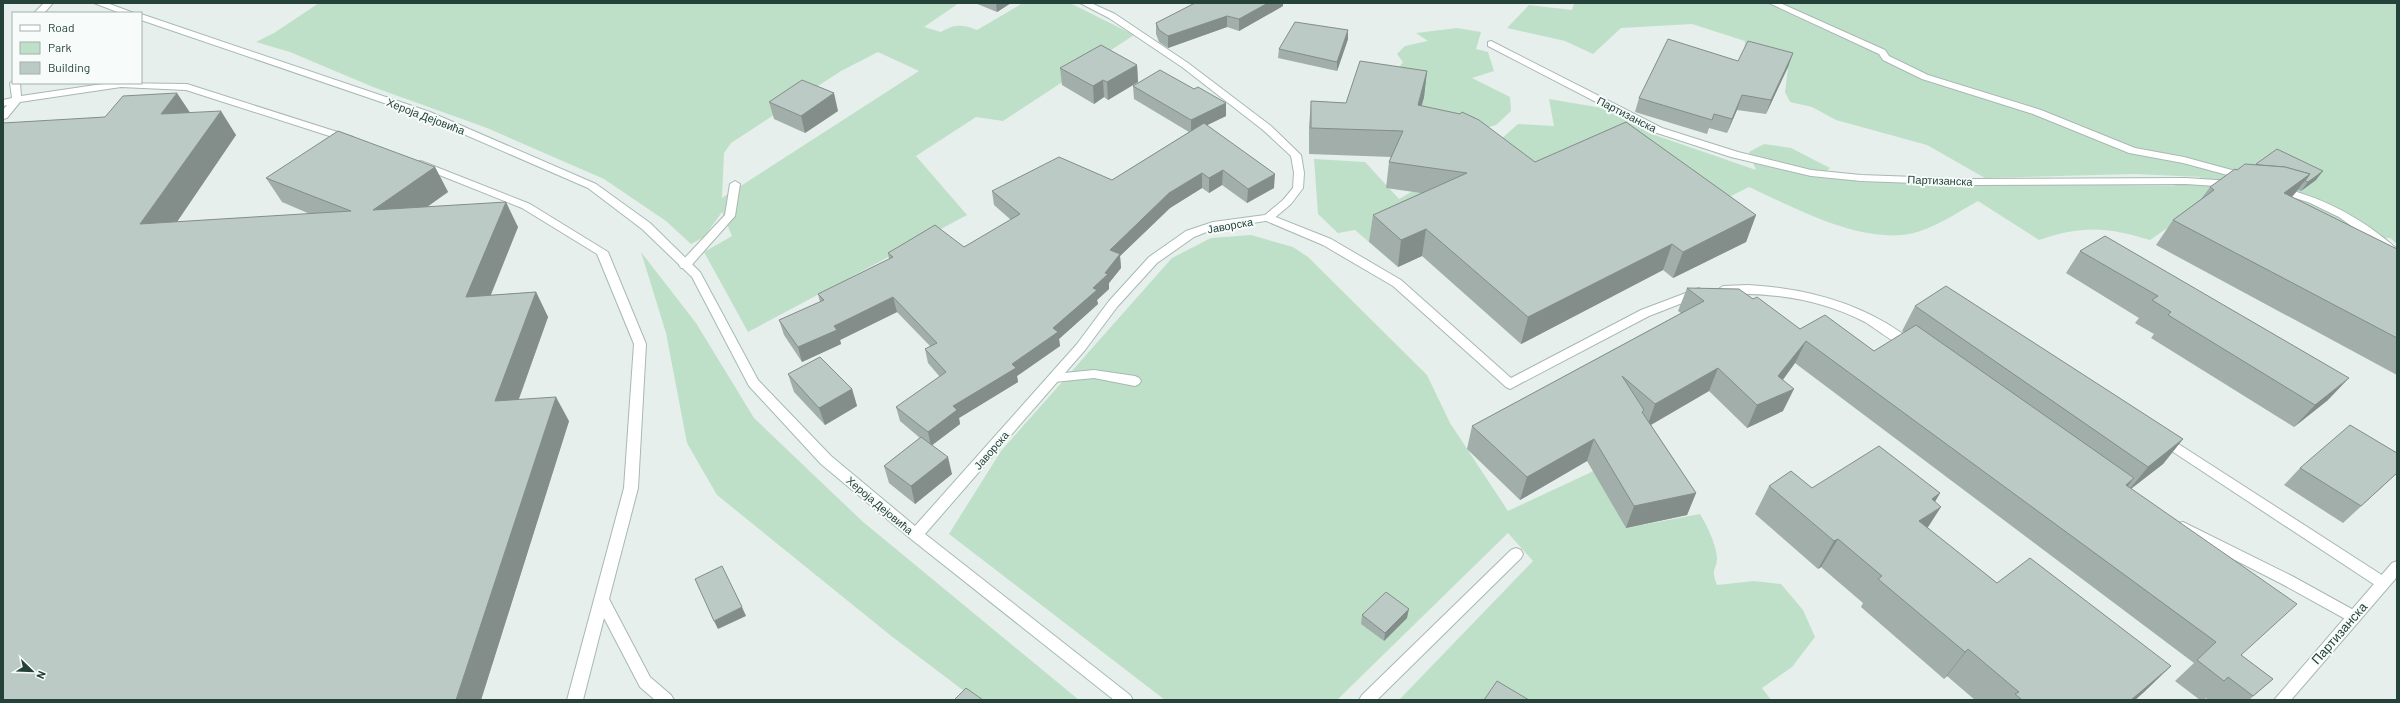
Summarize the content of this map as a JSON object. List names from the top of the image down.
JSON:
{
  "streets": {
    "street": ["Партизанска", "Хероја Дејовића", "Јаворска"]
  },
  "crossings": [
    ["Хероја Дејовића", "Јаворска"]
  ],
  "legend": ["Road", "Park", "Building"],
  "north": "bottom right"
}
